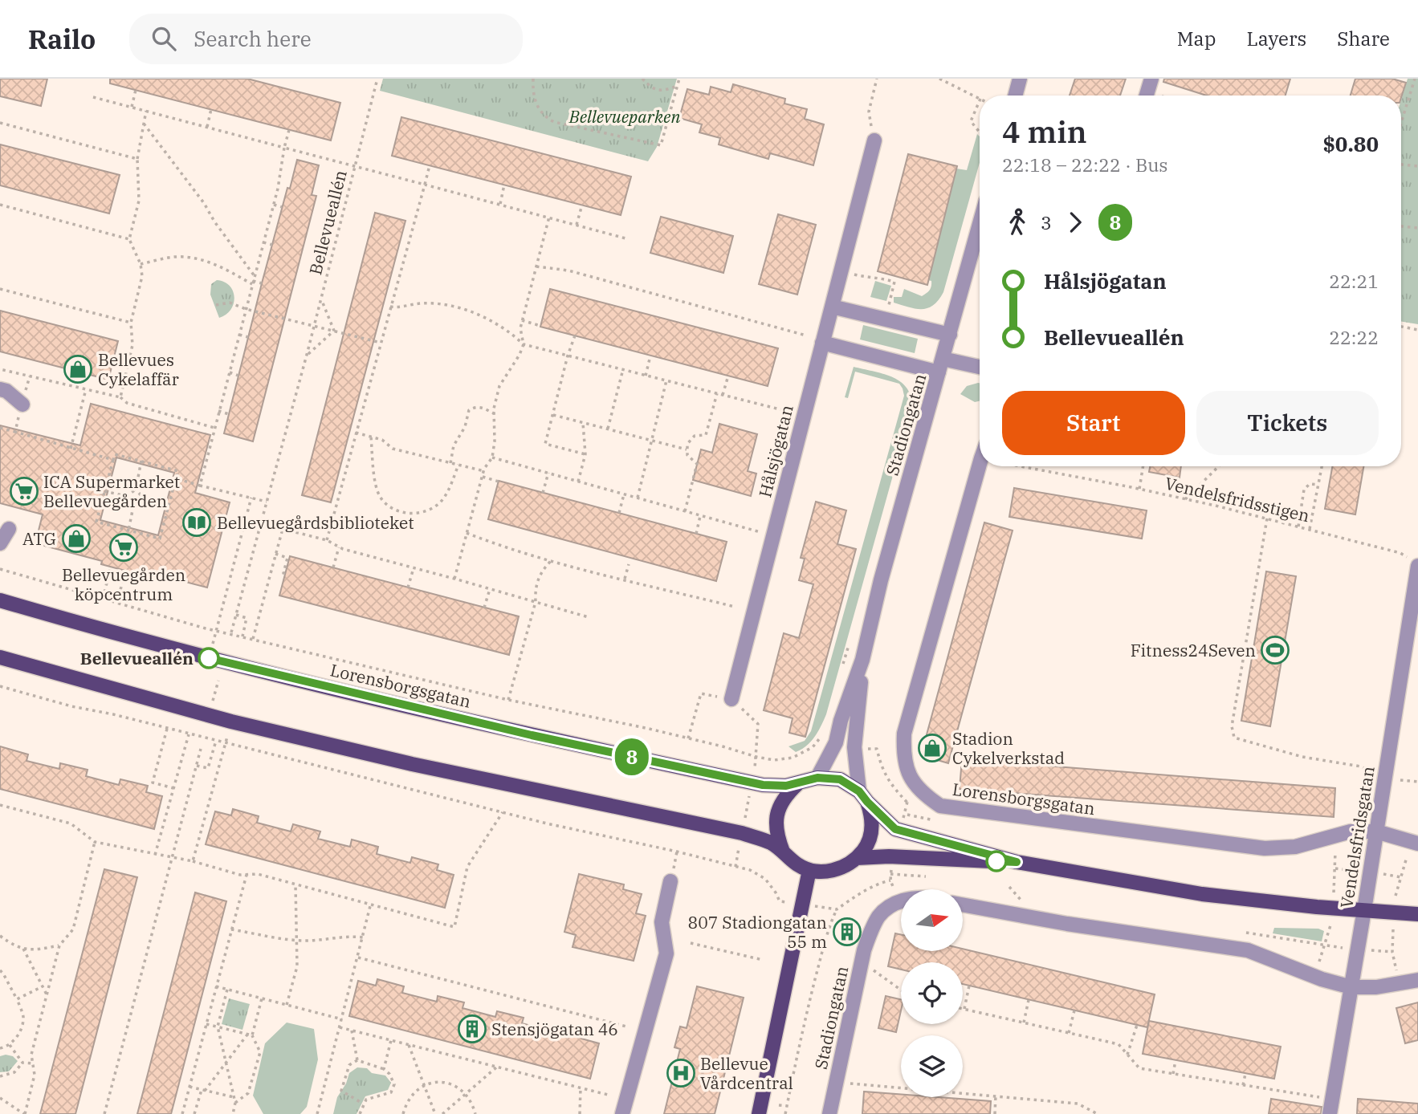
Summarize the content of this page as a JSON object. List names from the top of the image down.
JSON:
{
  "streets": {
    "main road": ["Lorensborgsgatan"],
    "street": ["Stadiongatan", "Hålsjögatan", "Vendelsfridsgatan"],
    "path": ["Bellevueallén", "Vendelsfridsstigen"]
  },
  "crossings": [
    ["Stadiongatan", "Lorensborgsgatan"],
    ["Vendelsfridsstigen", "Vendelsfridsgatan"],
    ["Lorensborgsgatan", "Vendelsfridsgatan"]
  ],
  "parks": ["Bellevueparken"],
  "places": {
    "shop": ["Bellevues Cykelaffär", "ATG", "Stadion Cykelverkstad"],
    "supermarket": ["ICA Supermarket Bellevuegården", "Bellevuegården köpcentrum"],
    "library": ["Bellevuegårdsbiblioteket"],
    "sports": ["Fitness24Seven"],
    "other": ["Bellevueallén"],
    "building": ["807 Stadiongatan 55 m", "Stensjögatan 46"],
    "hospital": ["Bellevue Vårdcentral"]
  },
  "lines": ["bus line 8"],
  "north": "right",
  "page": {
    "header": "Railo",
    "search": "Search here",
    "nav": ["Map", "Layers", "Share"],
    "on_map": "8",
    "heading": ["4 min", "22:18 – 22:22 · Bus", "$0.80"],
    "legs": ["3", "8"],
    "list": [
      {
        "name": "Hålsjögatan",
        "value": "22:21"
      },
      {
        "name": "Bellevueallén",
        "value": "22:22"
      }
    ],
    "buttons": ["Start", "Tickets"]
  }
}
